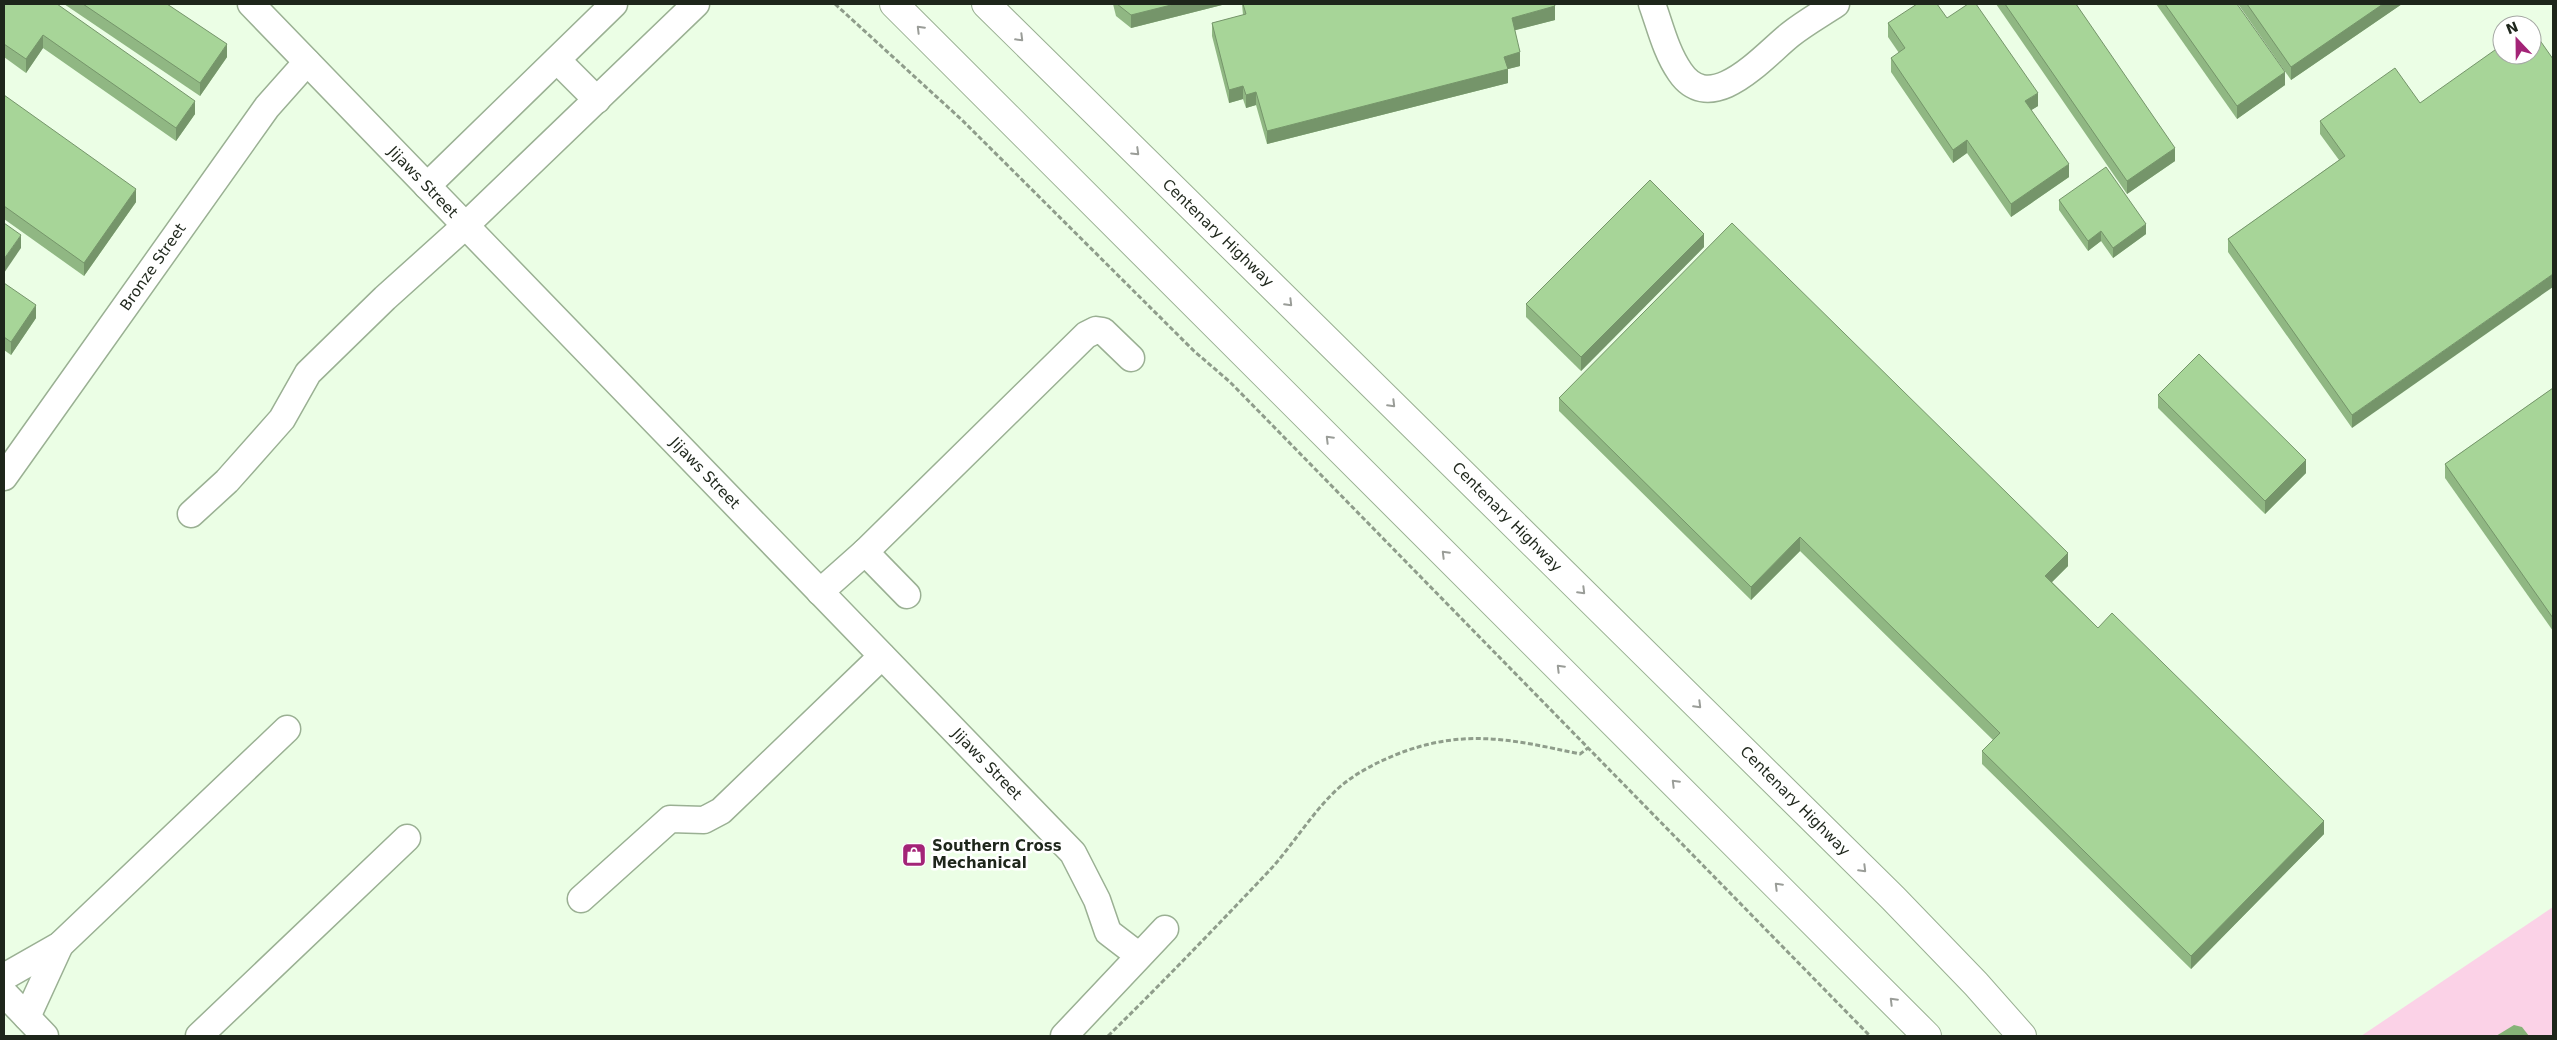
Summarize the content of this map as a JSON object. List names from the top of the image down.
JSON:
{
  "streets": {
    "highway": ["Centenary Highway"],
    "street": ["Jijaws Street", "Bronze Street"]
  },
  "crossings": [
    ["Jijaws Street", "Bronze Street"]
  ],
  "places": {
    "shop": ["Southern Cross Mechanical"]
  },
  "north": "top"
}
